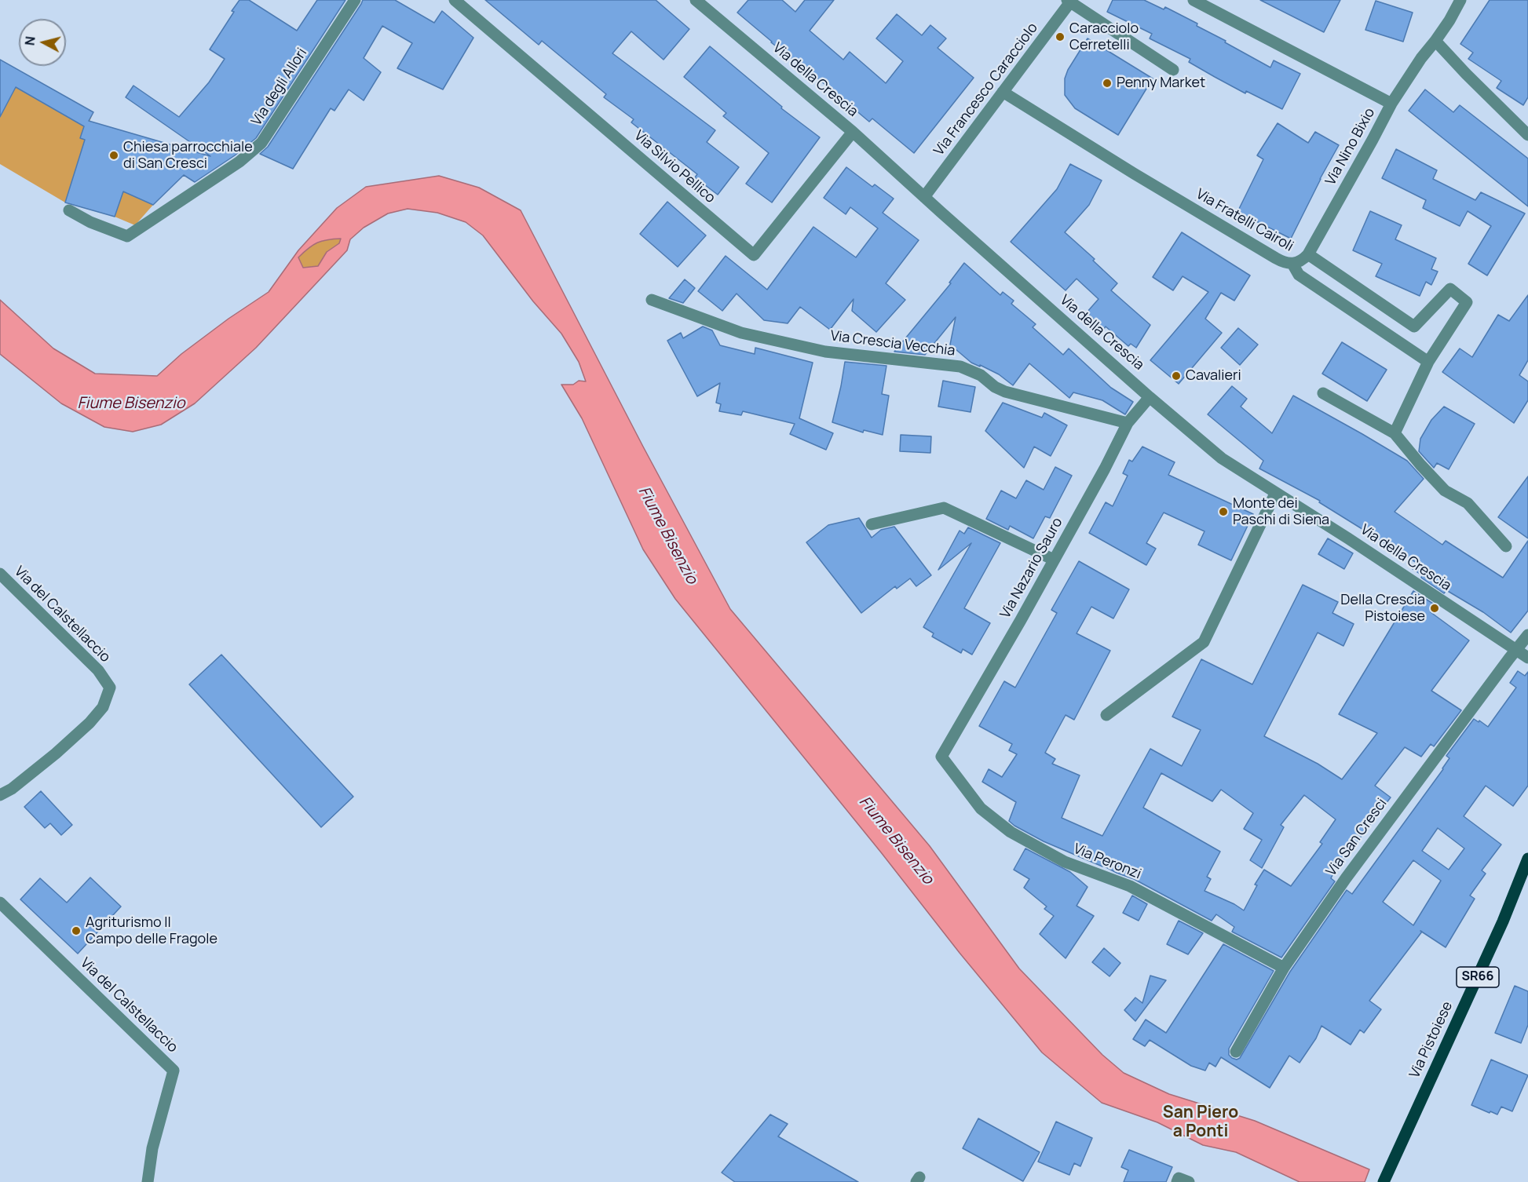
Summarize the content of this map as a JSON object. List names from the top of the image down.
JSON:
{
  "streets": {
    "main road": ["SR66", "Via Pistoiese"],
    "street": [
      "Via della Crescia",
      "Via degli Allori",
      "Via Francesco Caracciolo",
      "Via Nino Bixio",
      "Via Silvio Pellico",
      "Via Fratelli Cairoli",
      "Via Crescia Vecchia",
      "Via Nazario Sauro",
      "Via del Calstellaccio",
      "Via San Cresci",
      "Via Peronzi"
    ]
  },
  "crossings": [
    ["Via della Crescia", "Via Francesco Caracciolo"],
    ["Via della Crescia", "Via Silvio Pellico"],
    ["Via della Crescia", "Via Nazario Sauro"],
    ["Via della Crescia", "Via San Cresci"],
    ["Via Francesco Caracciolo", "Via Fratelli Cairoli"],
    ["Via Nino Bixio", "Via Fratelli Cairoli"],
    ["Via Crescia Vecchia", "Via Nazario Sauro"],
    ["Via Nazario Sauro", "Via Peronzi"],
    ["Via San Cresci", "Via Peronzi"]
  ],
  "districts": ["San Piero a Ponti"],
  "water": ["Fiume Bisenzio"],
  "places": [
    "Caracciolo Cerretelli",
    "Penny Market",
    "Chiesa parrocchiale di San Cresci",
    "Cavalieri",
    "Monte dei Paschi di Siena",
    "Della Crescia Pistoiese",
    "Agriturismo Il Campo delle Fragole"
  ],
  "north": "left"
}
